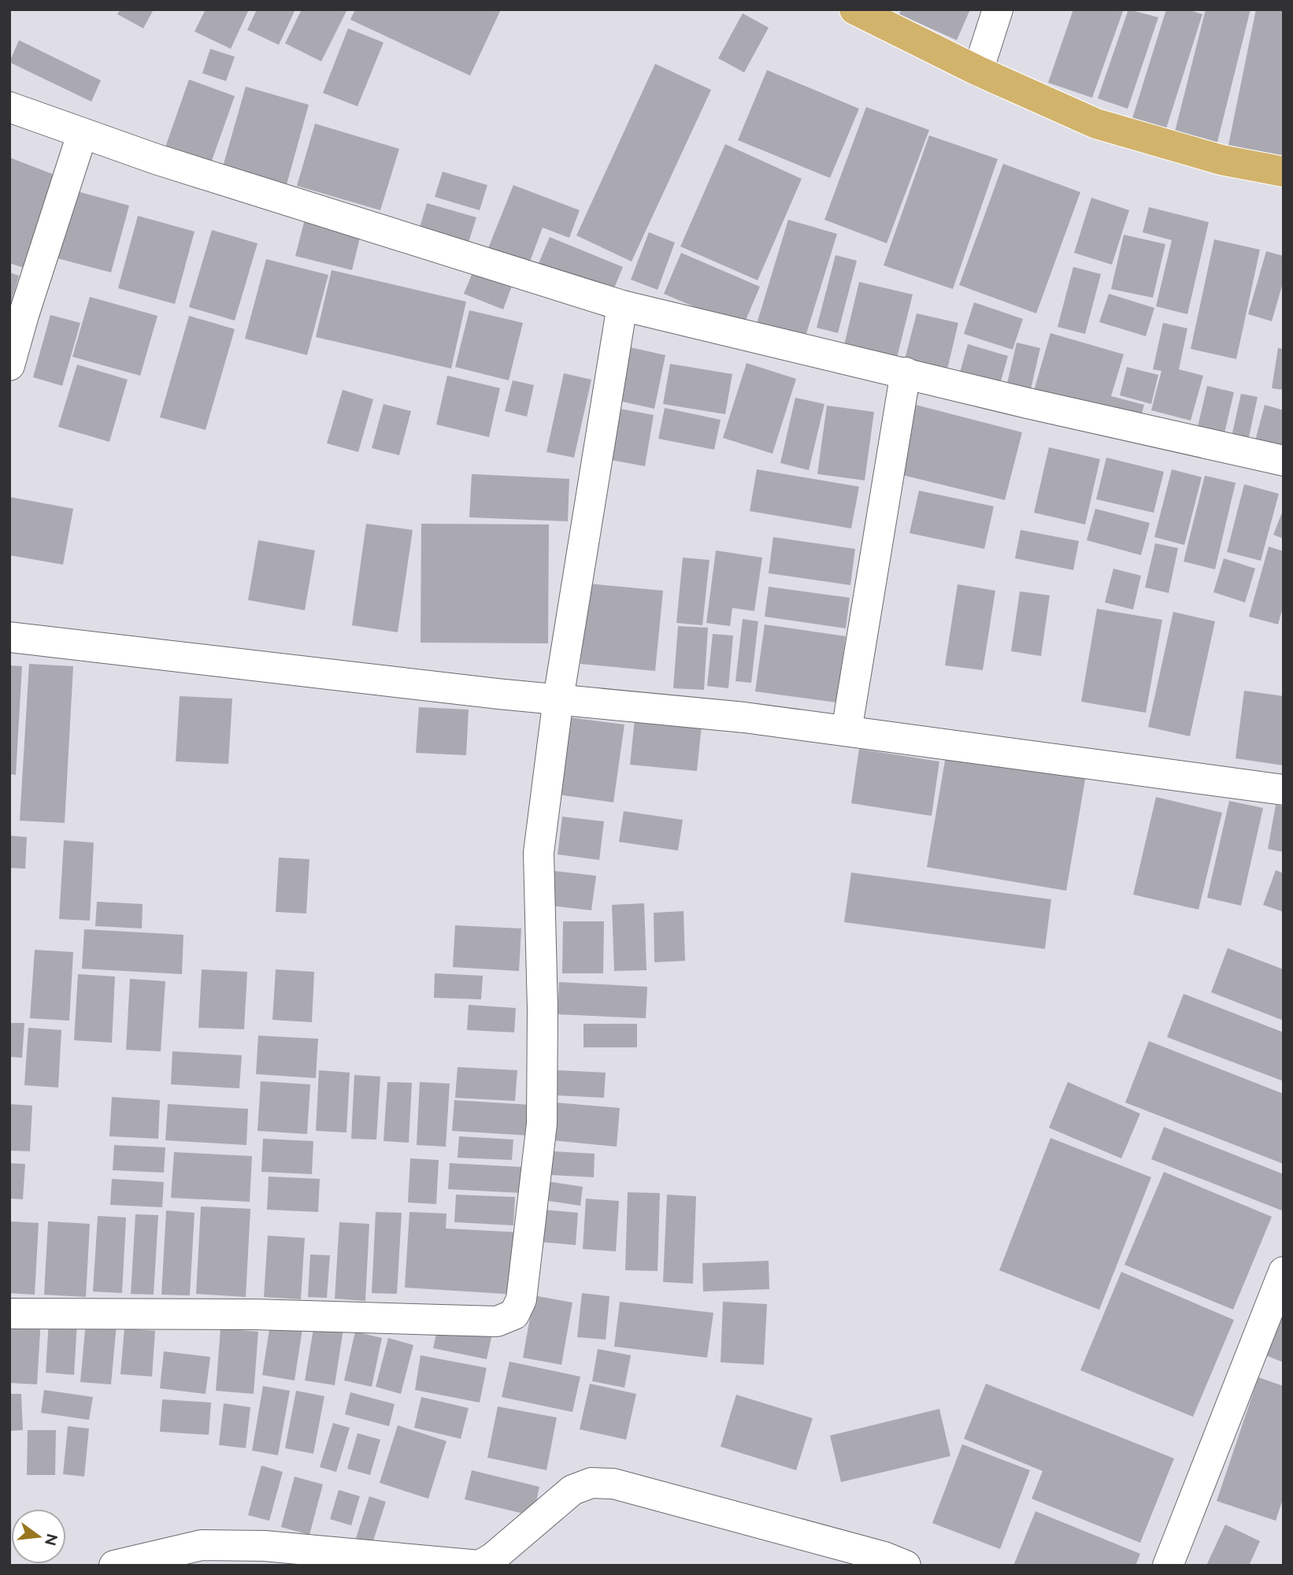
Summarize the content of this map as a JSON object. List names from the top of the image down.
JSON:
{
  "north": "right"
}
